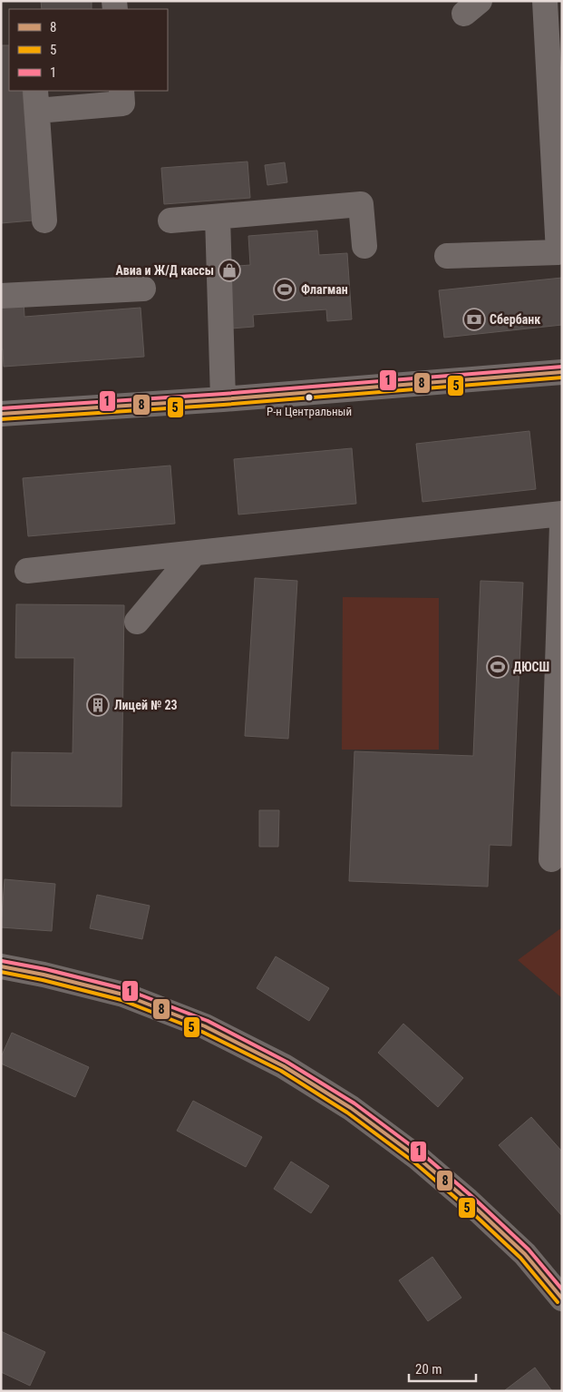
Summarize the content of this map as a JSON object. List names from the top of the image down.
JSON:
{
  "places": {
    "shop": ["Авиа и Ж/Д кассы"],
    "sports": ["Флагман", "ДЮСШ"],
    "bank": ["Сбербанк"],
    "other": ["Р-н Центральный"],
    "building": ["Лицей № 23"]
  },
  "lines": ["transit line 1", "transit line 8", "transit line 5"],
  "legend": ["8", "5", "1"],
  "scale_bar": "20 m"
}
